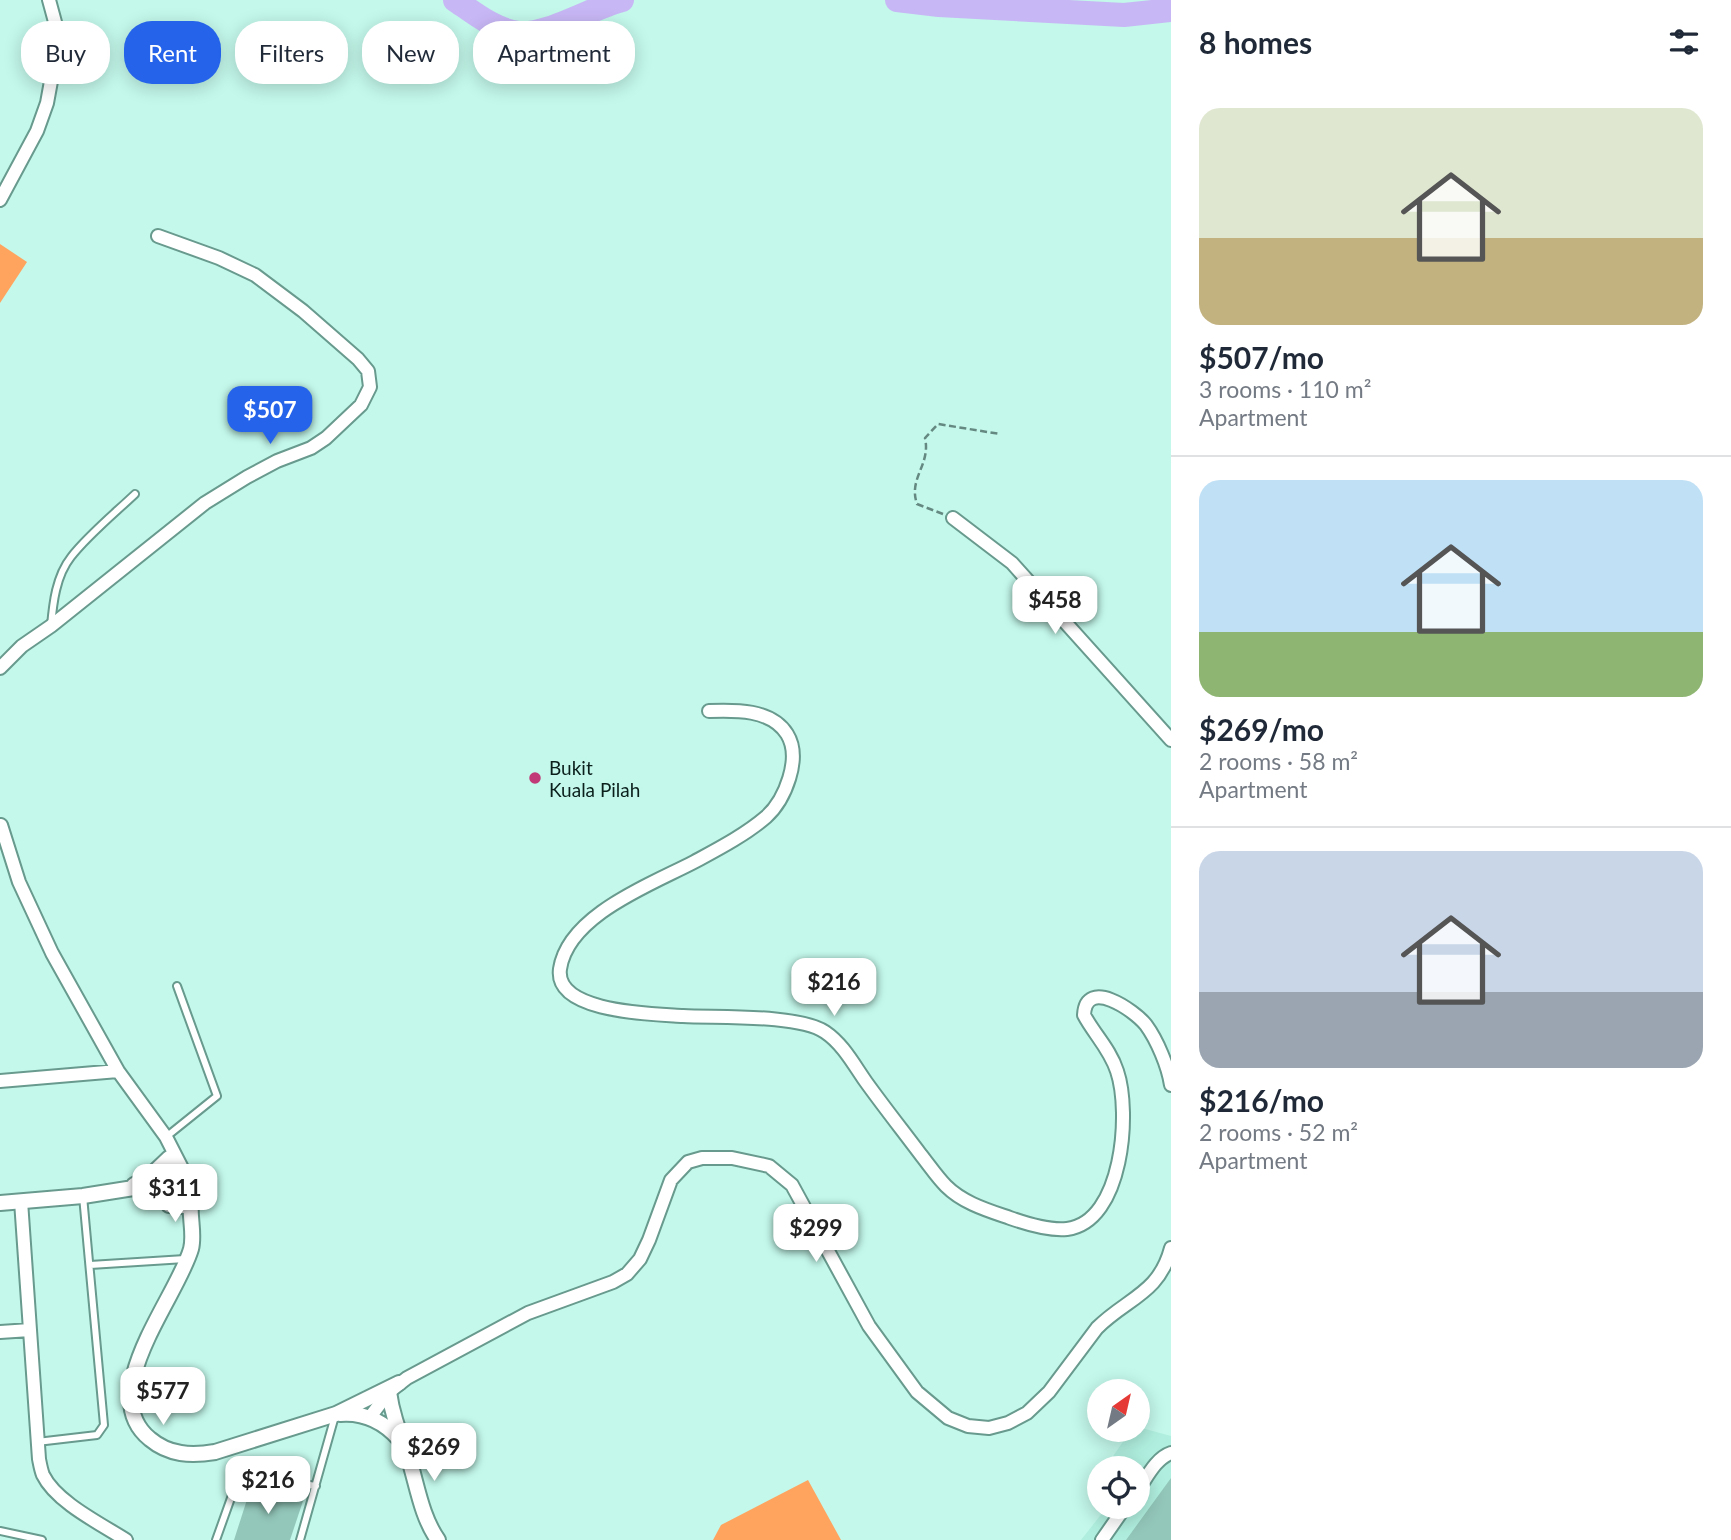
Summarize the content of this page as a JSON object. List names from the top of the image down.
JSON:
{
  "places": ["Bukit Kuala Pilah"],
  "north": "top right",
  "page": {
    "heading": "8 homes",
    "chip": [
      "Buy",
      "Rent",
      "Filters",
      "New",
      "Apartment"
    ],
    "list": [
      {
        "name": "$507/mo",
        "note": "3 rooms · 110 m² · Apartment"
      },
      {
        "name": "$269/mo",
        "note": "2 rooms · 58 m² · Apartment"
      },
      {
        "name": "$216/mo",
        "note": "2 rooms · 52 m² · Apartment"
      }
    ],
    "price": [
      "$507",
      "$458",
      "$216",
      "$311",
      "$299",
      "$577",
      "$269",
      "$216"
    ]
  }
}
